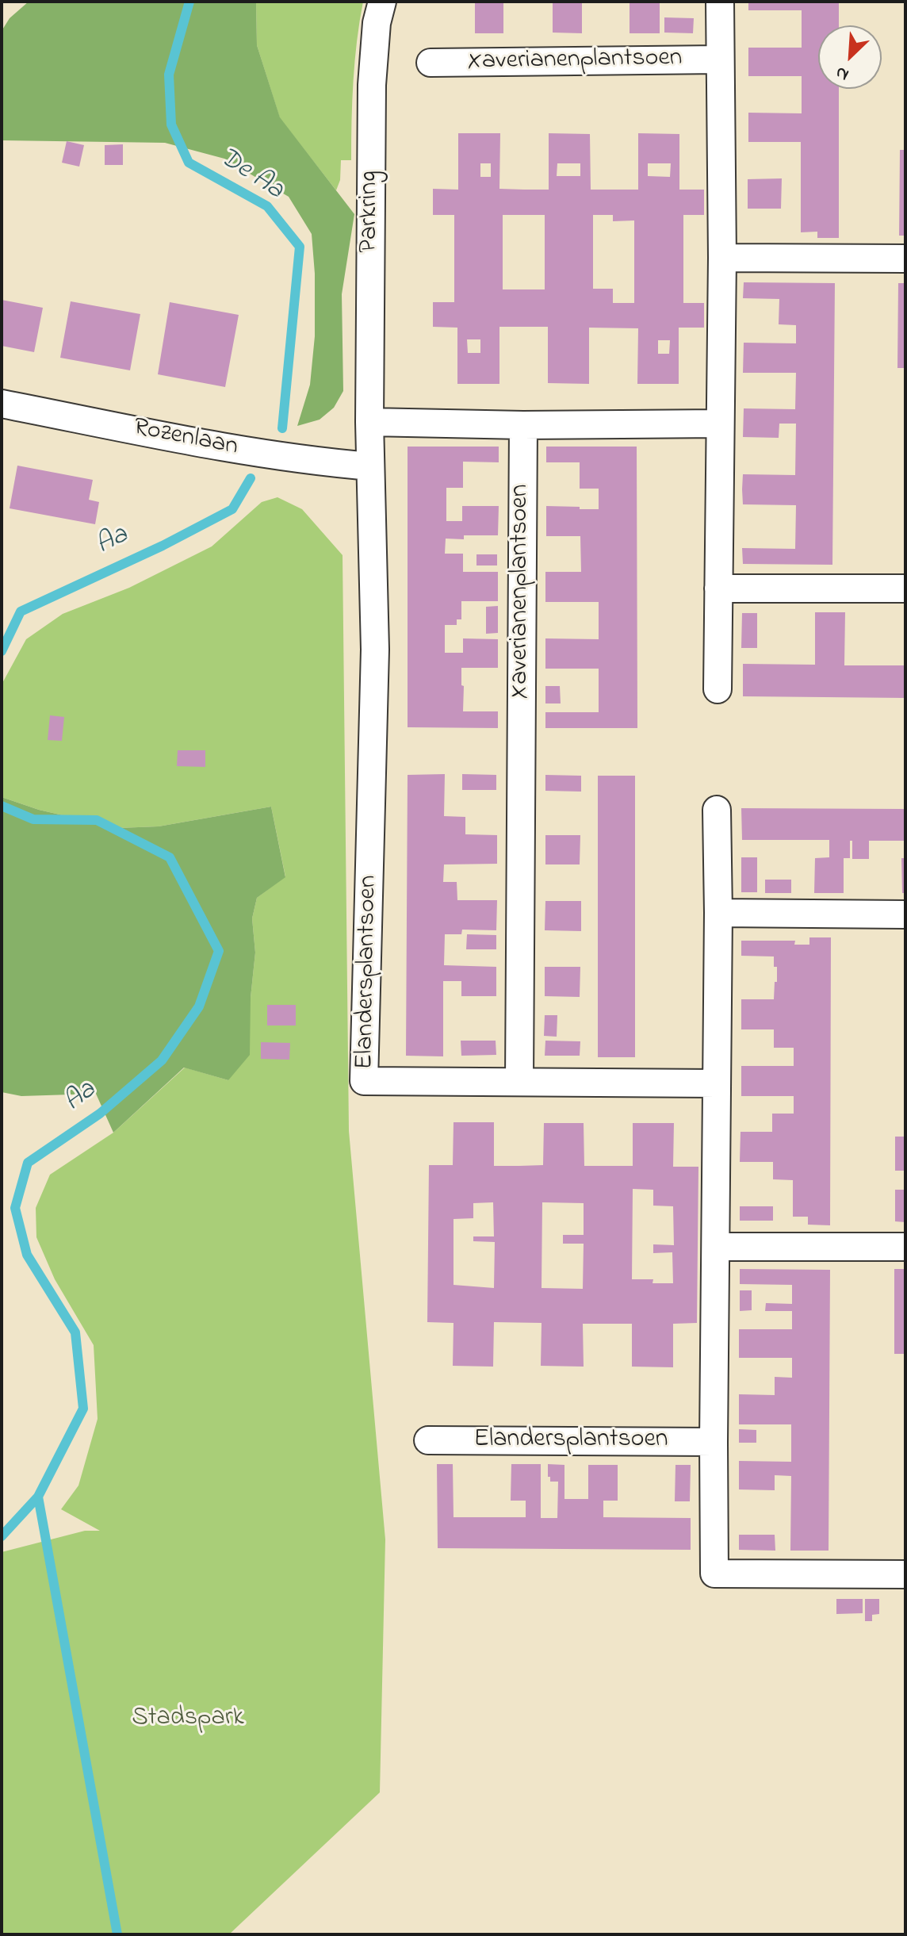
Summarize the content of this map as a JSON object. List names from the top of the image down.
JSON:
{
  "streets": {
    "street": [
      "Xaverianenplantsoen",
      "Parkring",
      "Rozenlaan",
      "Elandersplantsoen"
    ]
  },
  "crossings": [
    ["Xaverianenplantsoen", "Elandersplantsoen"],
    ["Rozenlaan", "Elandersplantsoen"]
  ],
  "water": ["De Aa", "Aa"],
  "parks": ["Stadspark"],
  "north": "bottom left"
}
